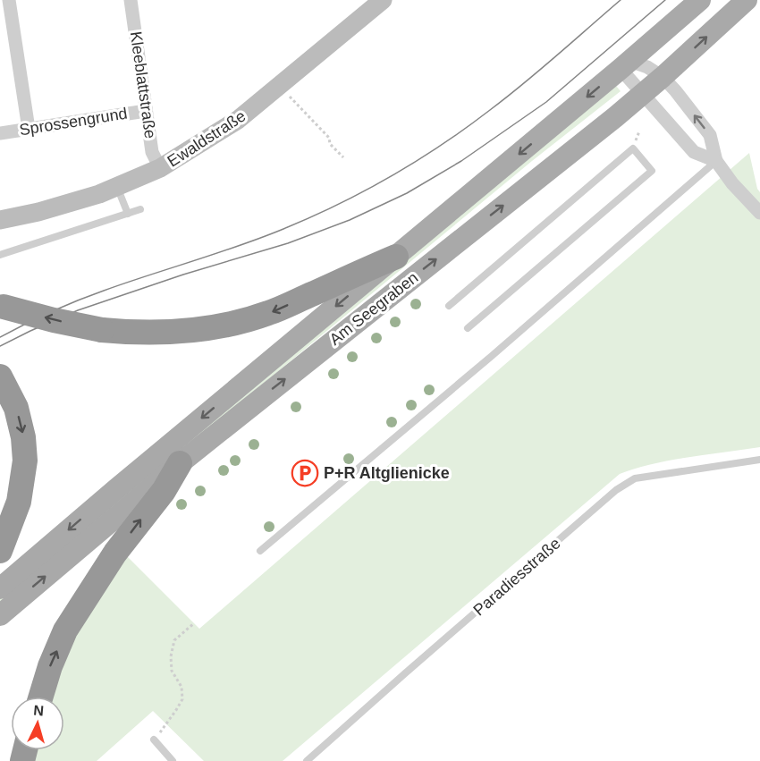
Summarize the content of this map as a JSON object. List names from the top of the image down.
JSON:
{
  "streets": {
    "main road": ["Am Seegraben"],
    "street": ["Kleeblattstraße", "Sprossengrund", "Ewaldstraße"],
    "lane": ["Paradiesstraße"]
  },
  "crossings": [
    ["Kleeblattstraße", "Sprossengrund"],
    ["Kleeblattstraße", "Ewaldstraße"]
  ],
  "places": {
    "parking": ["P+R Altglienicke"]
  },
  "north": "top"
}
